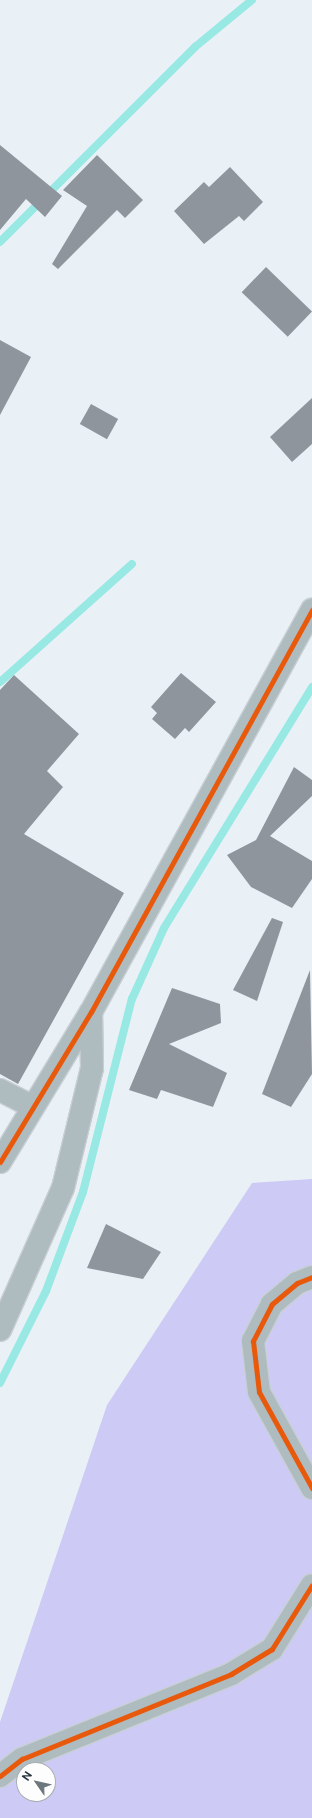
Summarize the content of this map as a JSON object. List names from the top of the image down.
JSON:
{
  "north": "top left"
}
